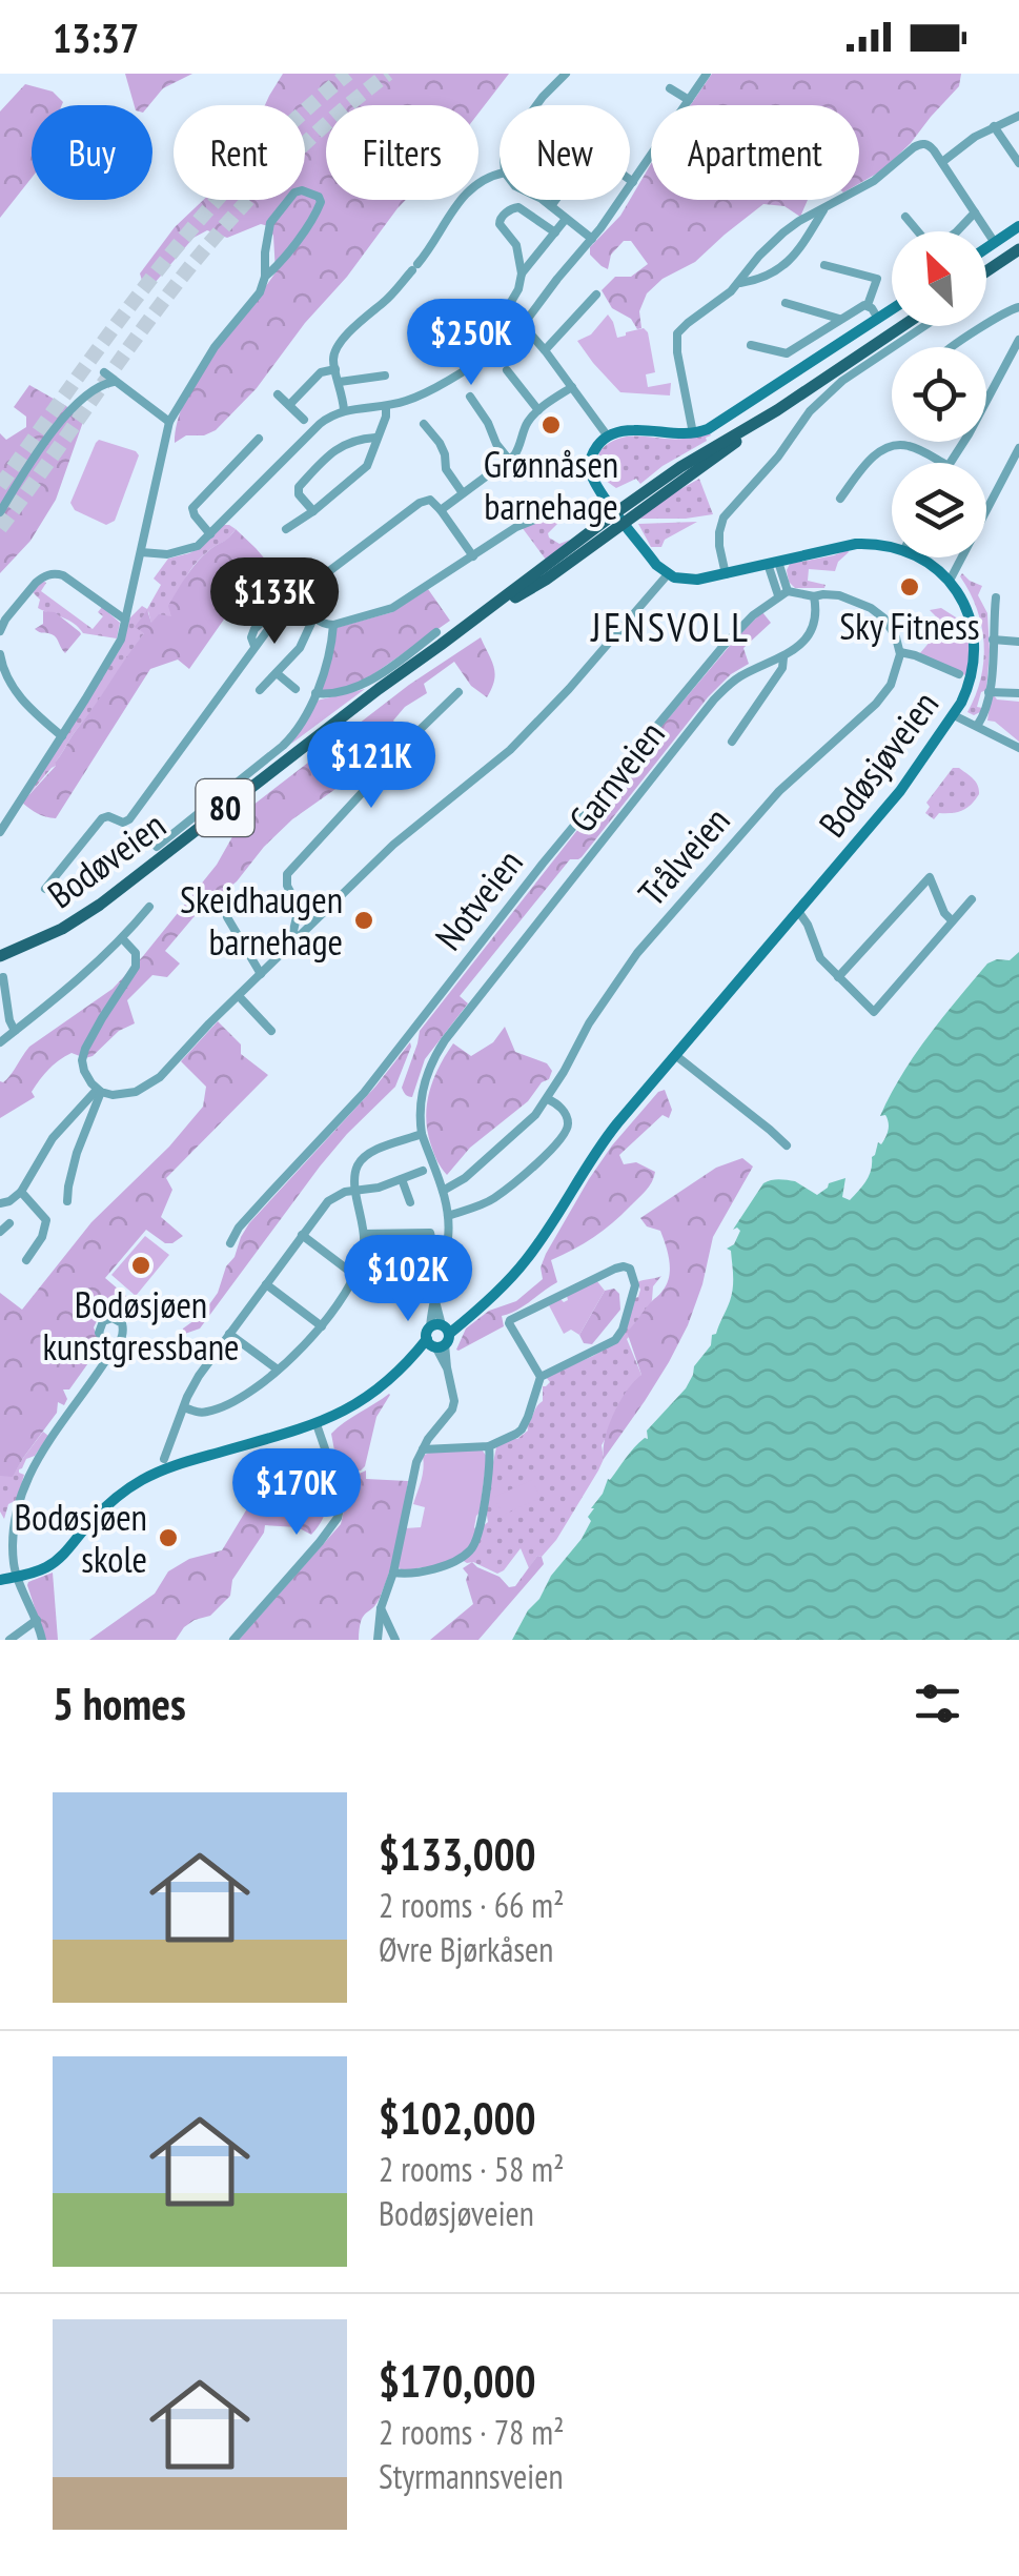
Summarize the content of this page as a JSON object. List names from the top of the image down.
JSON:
{
  "streets": {
    "main road": ["80", "Bodøveien"],
    "street": [
      "Bodøsjøveien",
      "Garnveien",
      "Trålveien",
      "Notveien"
    ]
  },
  "crossings": [
    ["Bodøsjøveien", "Garnveien"],
    ["Garnveien", "Trålveien"]
  ],
  "districts": ["JENSVOLL"],
  "places": [
    "Grønnåsen barnehage",
    "Sky Fitness",
    "Skeidhaugen barnehage",
    "Bodøsjøen kunstgressbane",
    "Bodøsjøen skole"
  ],
  "north": "top left",
  "page": {
    "status": "13:37",
    "chip": [
      "Buy",
      "Rent",
      "Filters",
      "New",
      "Apartment"
    ],
    "price": [
      "$250K",
      "$133K",
      "$121K",
      "$102K",
      "$170K"
    ],
    "heading": "5 homes",
    "list": [
      {
        "name": "$133,000",
        "note": "2 rooms · 66 m² · Øvre Bjørkåsen"
      },
      {
        "name": "$102,000",
        "note": "2 rooms · 58 m² · Bodøsjøveien"
      },
      {
        "name": "$170,000",
        "note": "2 rooms · 78 m² · Styrmannsveien"
      }
    ]
  }
}
